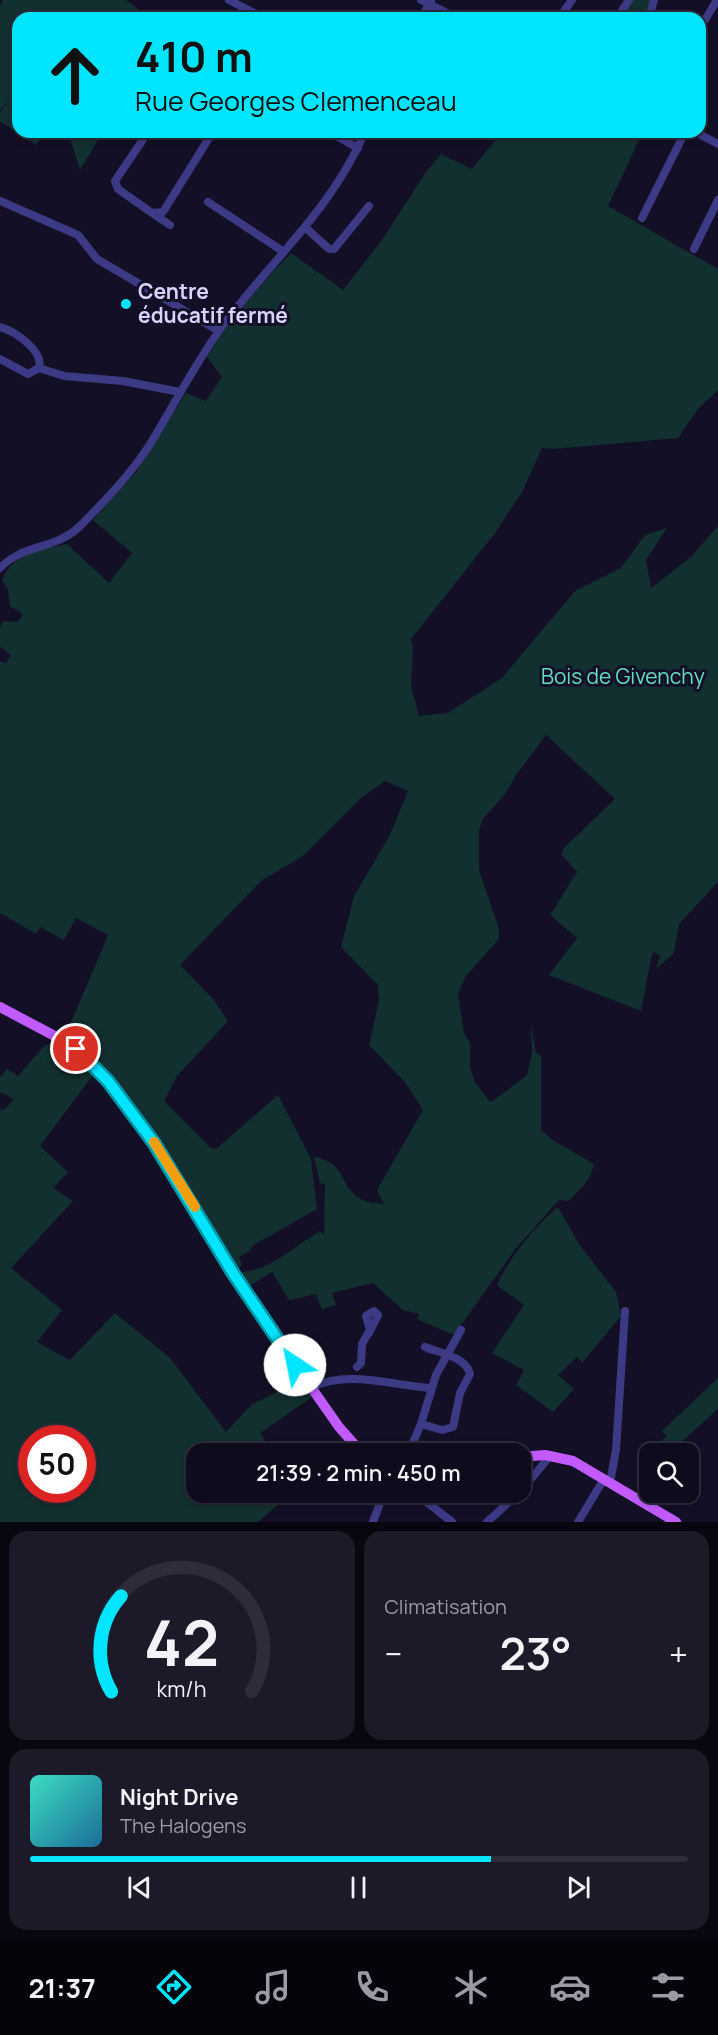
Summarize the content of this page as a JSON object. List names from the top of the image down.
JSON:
{
  "parks": ["Bois de Givenchy"],
  "places": ["Centre éducatif fermé"],
  "page": {
    "turn": ["410 m", "Rue Georges Clemenceau"],
    "limit": "50",
    "trip": "21:39 · 2 min · 450 m",
    "tile": "Climatisation",
    "heat": ["−", "23°", "+"],
    "song": ["Night Drive", "The Halogens"],
    "tabs": "21:37",
    "gauge": ["42", "km/h"]
  }
}
